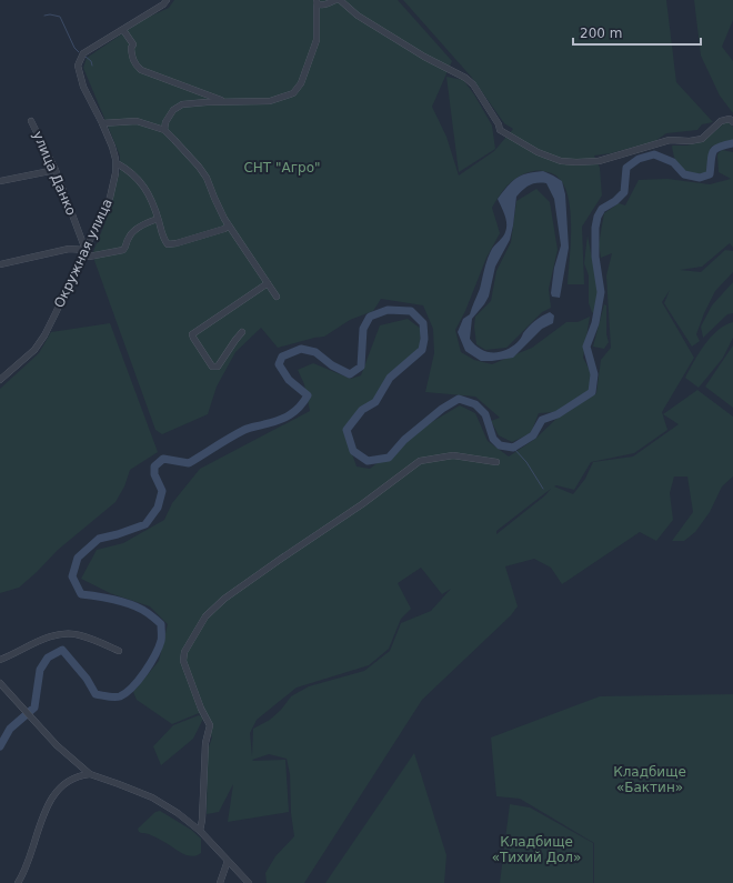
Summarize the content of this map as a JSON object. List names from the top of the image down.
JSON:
{
  "streets": {
    "street": ["улица Данко", "Окружная улица"]
  },
  "crossings": [
    ["улица Данко", "Окружная улица"]
  ],
  "parks": ["СНТ \"Агро\"", "Кладбище «Бактин»", "Кладбище «Тихий Дол»"],
  "scale_bar": "200 m"
}
